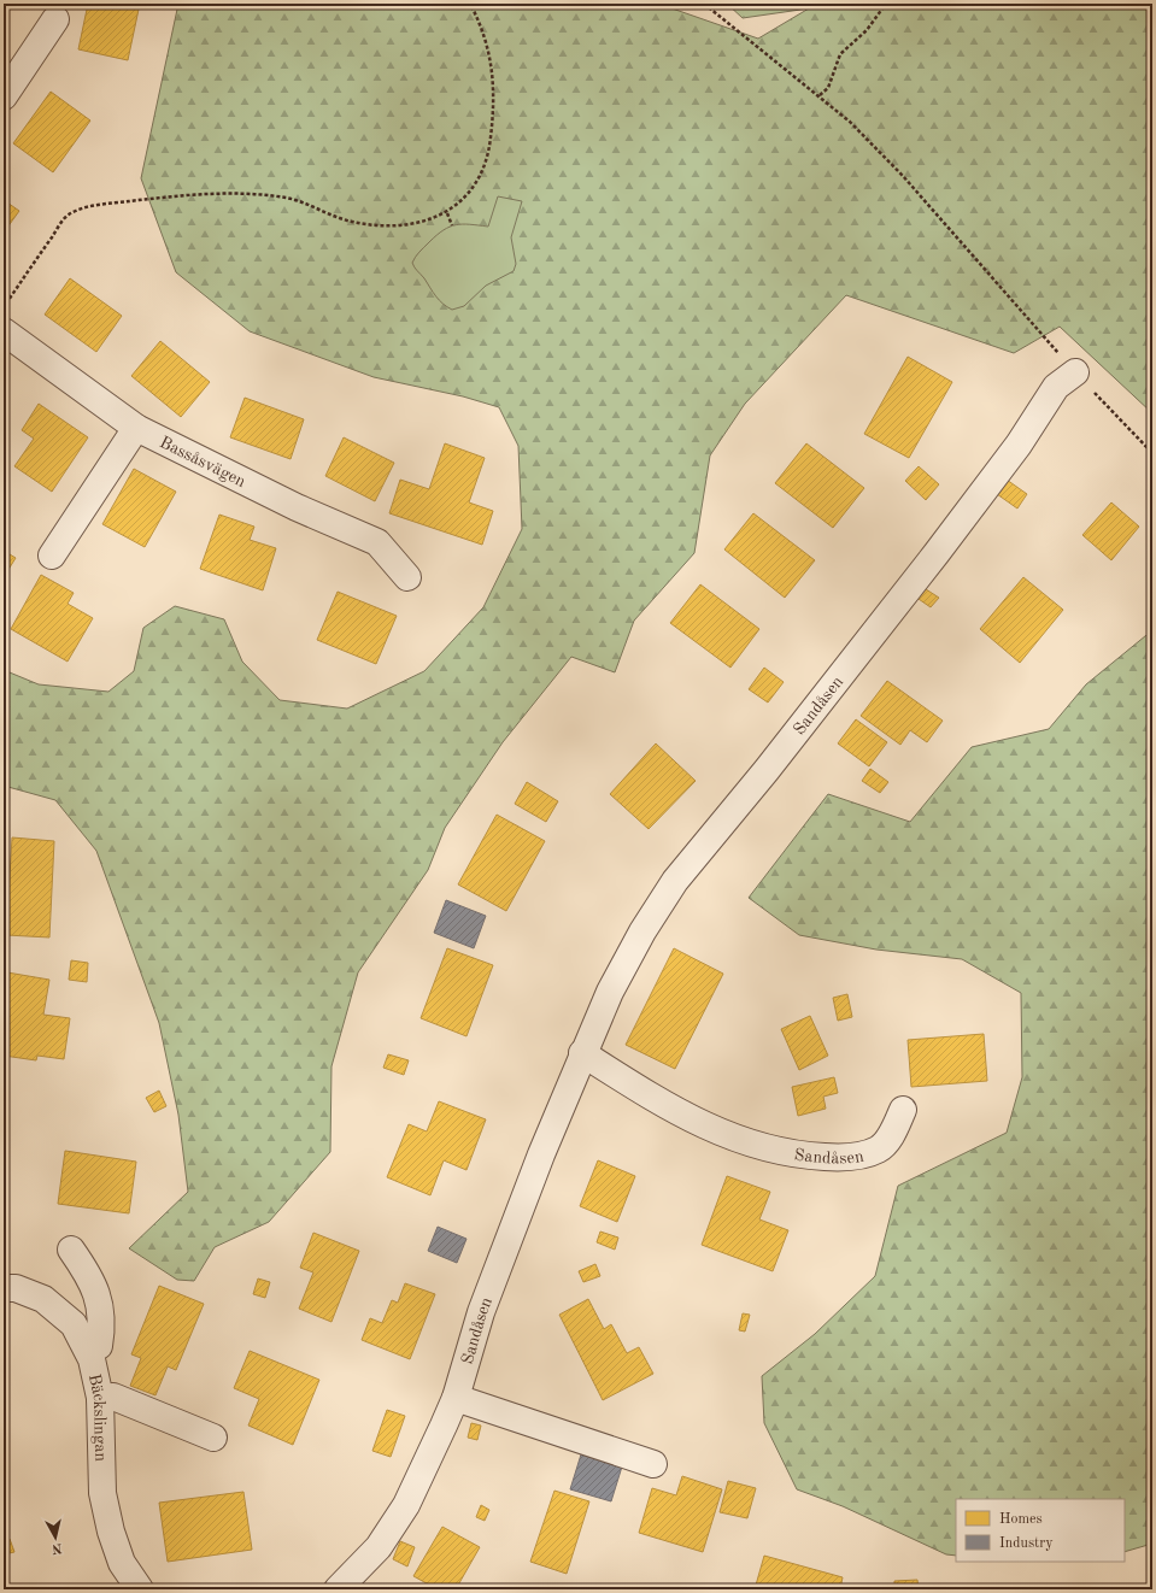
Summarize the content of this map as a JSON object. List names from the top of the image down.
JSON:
{
  "streets": {
    "street": ["Bassåsvägen", "Sandåsen", "Bäckslingan"]
  },
  "legend": ["Homes", "Industry"],
  "north": "bottom"
}
